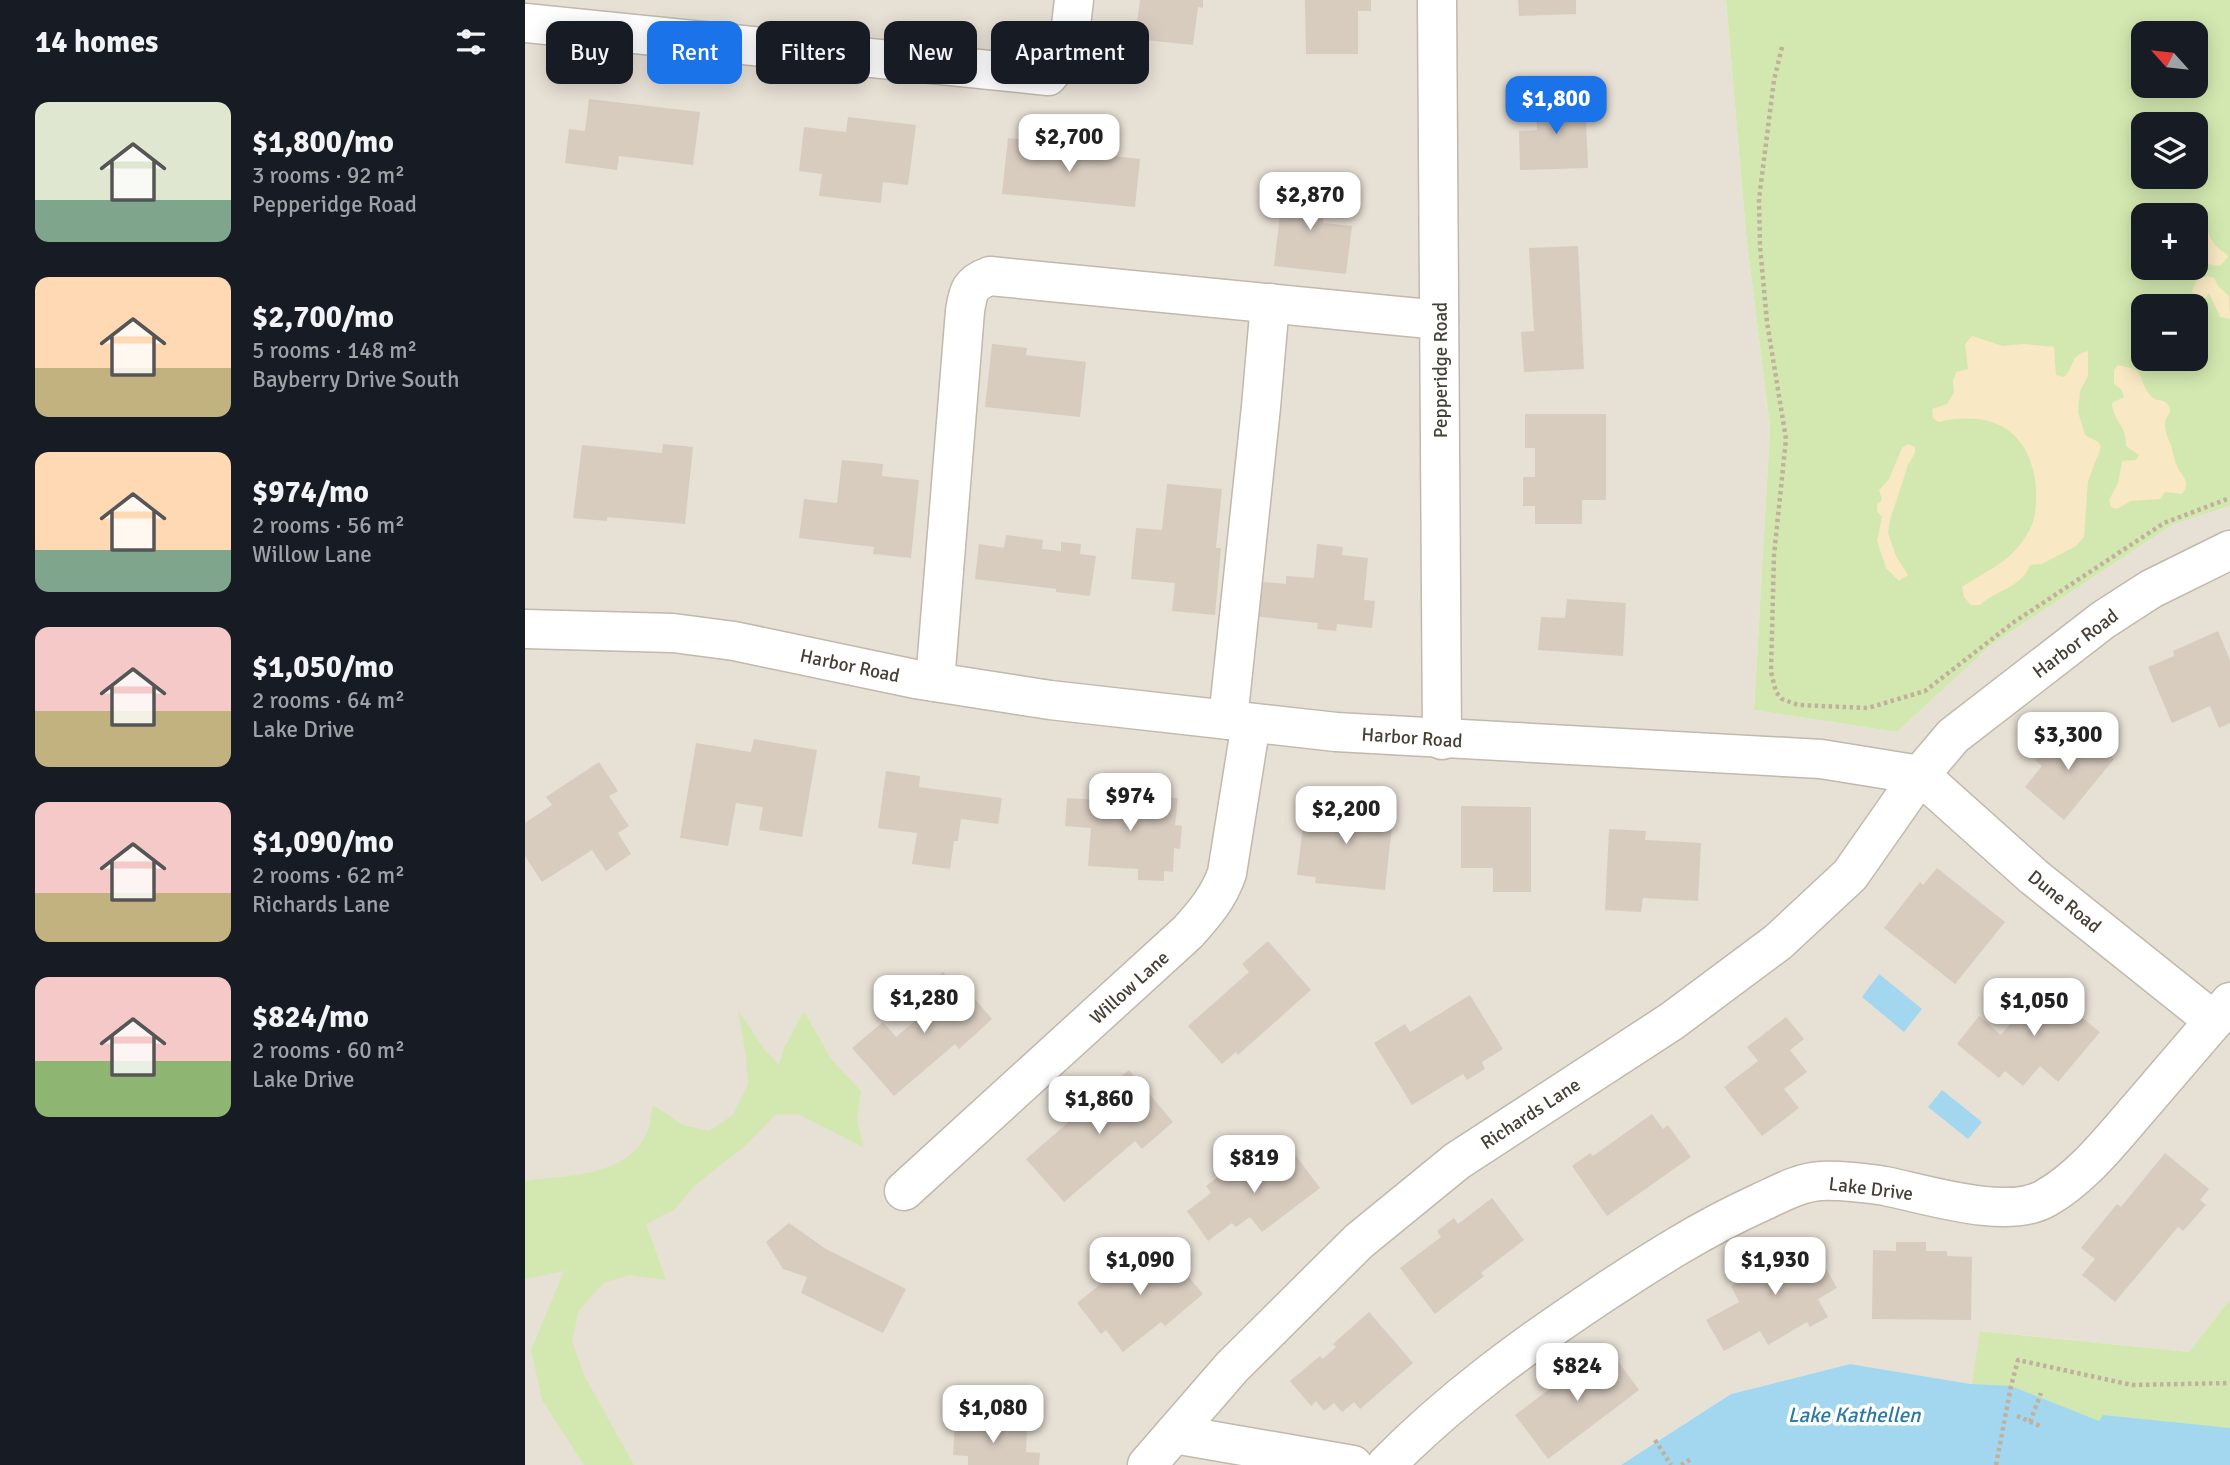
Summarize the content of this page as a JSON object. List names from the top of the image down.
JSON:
{
  "streets": {
    "street": [
      "Pepperidge Road",
      "Harbor Road",
      "Dune Road",
      "Willow Lane",
      "Richards Lane",
      "Lake Drive"
    ]
  },
  "crossings": [
    ["Pepperidge Road", "Harbor Road"],
    ["Harbor Road", "Dune Road"],
    ["Harbor Road", "Willow Lane"],
    ["Harbor Road", "Richards Lane"],
    ["Dune Road", "Richards Lane"],
    ["Dune Road", "Lake Drive"]
  ],
  "water": ["Lake Kathellen"],
  "north": "top left",
  "page": {
    "heading": "14 homes",
    "map_buttons": ["+", "−"],
    "chip": [
      "Buy",
      "Rent",
      "Filters",
      "New",
      "Apartment"
    ],
    "price": [
      "$1,800",
      "$2,700",
      "$2,870",
      "$3,300",
      "$974",
      "$2,200",
      "$1,280",
      "$1,050",
      "$1,860",
      "$819",
      "$1,090",
      "$1,930",
      "$824",
      "$1,080"
    ],
    "list": [
      {
        "name": "$1,800/mo",
        "note": "3 rooms · 92 m² · Pepperidge Road"
      },
      {
        "name": "$2,700/mo",
        "note": "5 rooms · 148 m² · Bayberry Drive South"
      },
      {
        "name": "$974/mo",
        "note": "2 rooms · 56 m² · Willow Lane"
      },
      {
        "name": "$1,050/mo",
        "note": "2 rooms · 64 m² · Lake Drive"
      },
      {
        "name": "$1,090/mo",
        "note": "2 rooms · 62 m² · Richards Lane"
      },
      {
        "name": "$824/mo",
        "note": "2 rooms · 60 m² · Lake Drive"
      }
    ]
  }
}
